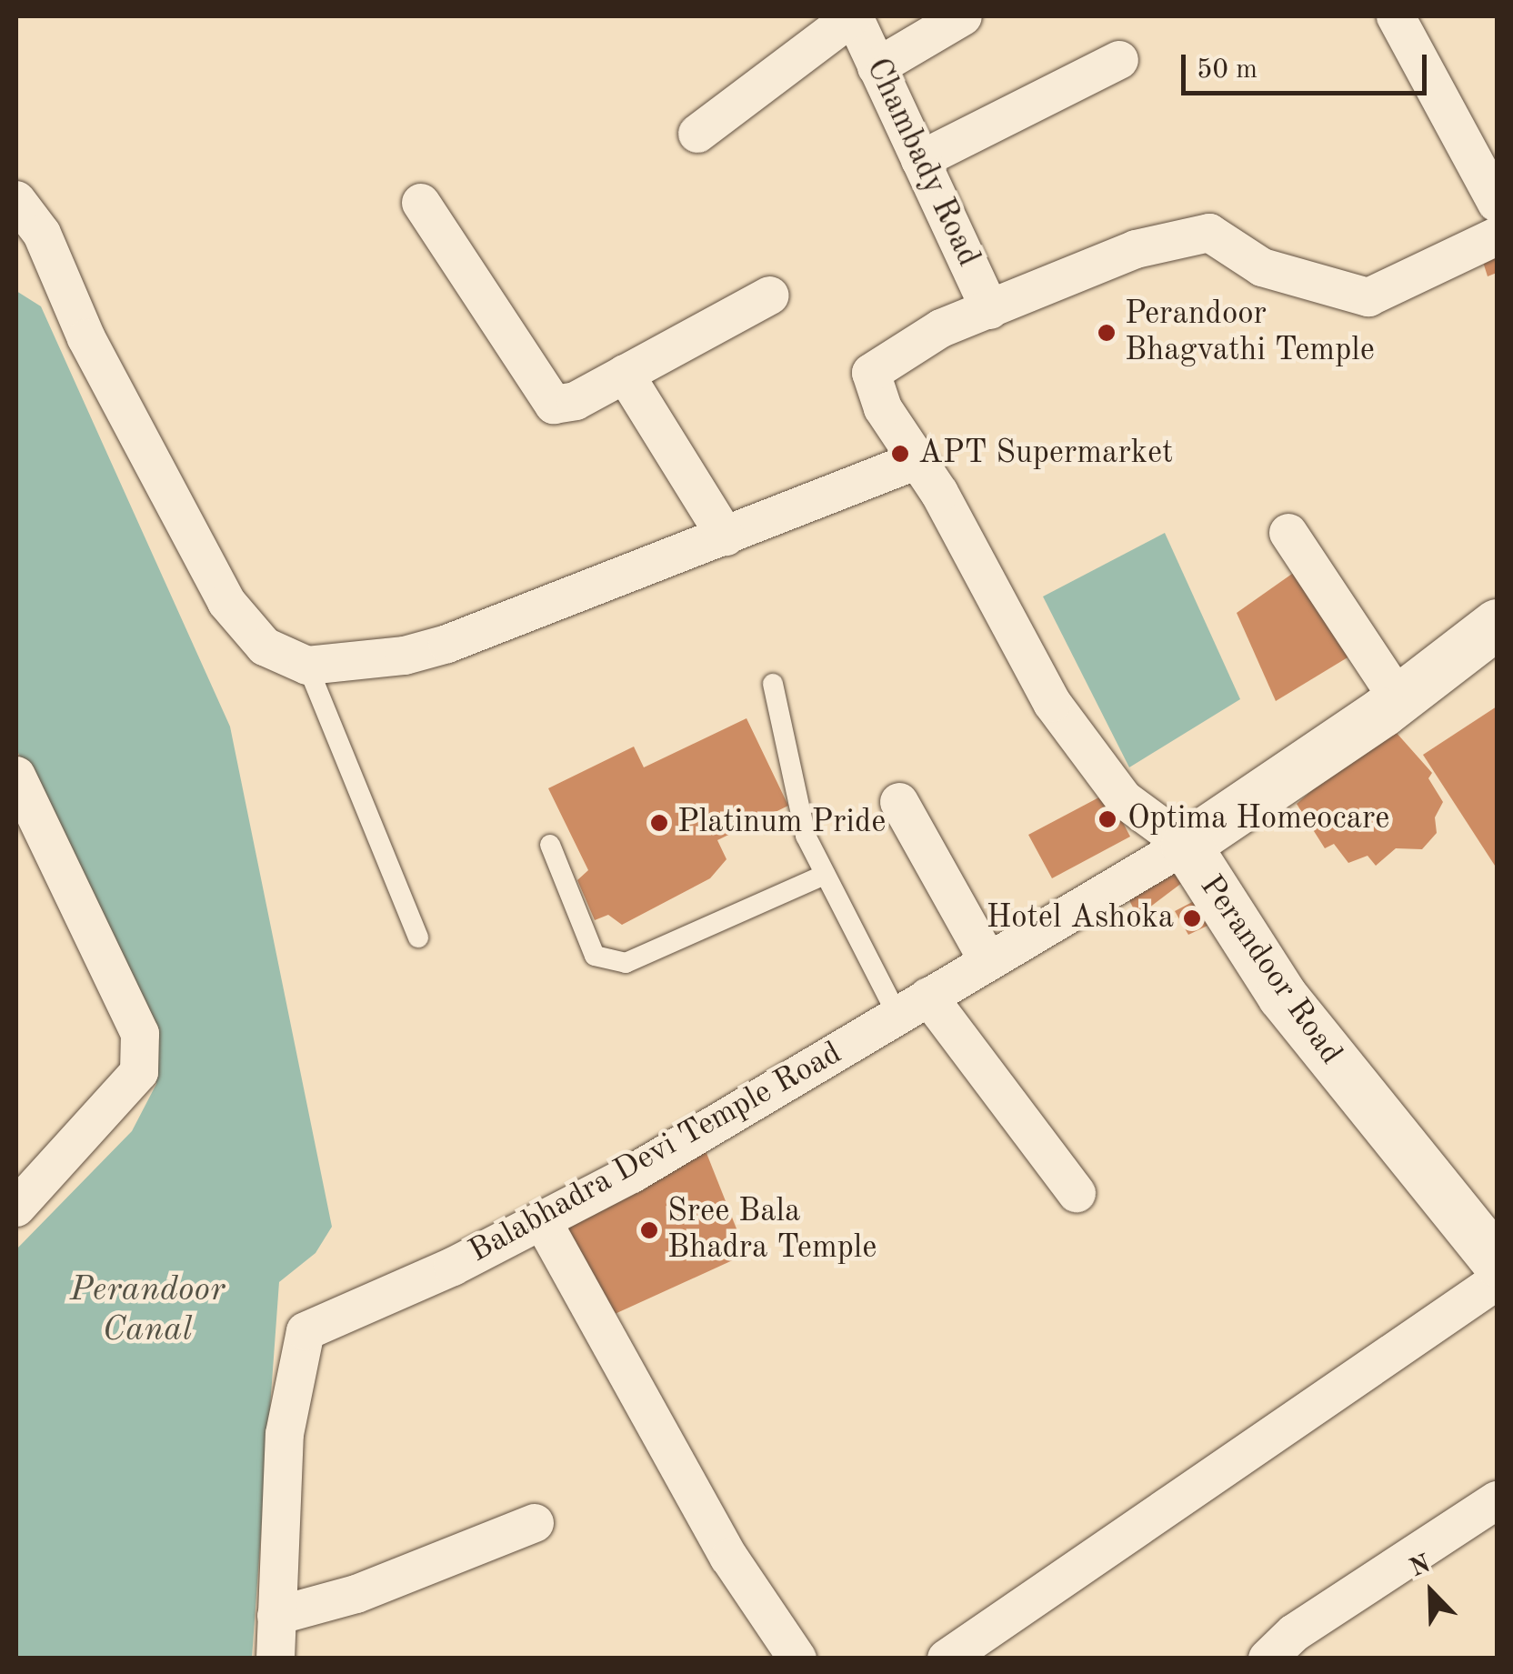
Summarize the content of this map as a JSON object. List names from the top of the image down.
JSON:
{
  "streets": {
    "main road": ["Perandoor Road"],
    "street": ["Chambady Road", "Balabhadra Devi Temple Road"]
  },
  "crossings": [
    ["Perandoor Road", "Balabhadra Devi Temple Road"]
  ],
  "water": ["Perandoor Canal"],
  "places": [
    "Perandoor Bhagvathi Temple",
    "APT Supermarket",
    "Optima Homeocare",
    "Platinum Pride",
    "Hotel Ashoka",
    "Sree Bala Bhadra Temple"
  ],
  "scale_bar": "50 m",
  "north": "top left"
}
